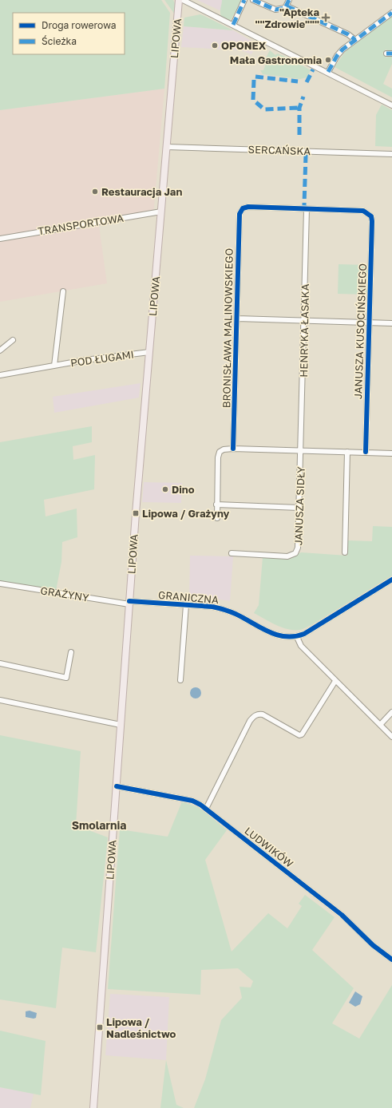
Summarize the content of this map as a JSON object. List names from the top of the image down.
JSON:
{
  "streets": {
    "main road": ["LIPOWA"],
    "street": [
      "SERCAŃSKA",
      "TRANSPORTOWA",
      "BRONISŁAWA MALINOWSKIEGO",
      "HENRYKA ŁASAKA",
      "JANUSZA KUSOCIŃSKIEGO",
      "POD ŁUGAMI",
      "JANUSZA SIDŁY",
      "GRAŻYNY",
      "GRANICZNA",
      "LUDWIKÓW"
    ]
  },
  "crossings": [
    ["LIPOWA", "SERCAŃSKA"],
    ["LIPOWA", "TRANSPORTOWA"],
    ["LIPOWA", "POD ŁUGAMI"],
    ["LIPOWA", "GRAŻYNY"],
    ["LIPOWA", "GRANICZNA"],
    ["LIPOWA", "LUDWIKÓW"],
    ["BRONISŁAWA MALINOWSKIEGO", "HENRYKA ŁASAKA"],
    ["BRONISŁAWA MALINOWSKIEGO", "JANUSZA KUSOCIŃSKIEGO"],
    ["HENRYKA ŁASAKA", "JANUSZA KUSOCIŃSKIEGO"],
    ["HENRYKA ŁASAKA", "JANUSZA SIDŁY"],
    ["GRAŻYNY", "GRANICZNA"]
  ],
  "districts": ["Smolarnia"],
  "places": {
    "health": ["\"Apteka \"\"Zdrowie\"\"\""],
    "other": [
      "OPONEX",
      "Mała Gastronomia",
      "Restauracja Jan",
      "Dino"
    ],
    "transit": ["Lipowa / Grażyny", "Lipowa / Nadleśnictwo"]
  },
  "legend": ["Droga rowerowa", "Ścieżka"]
}
